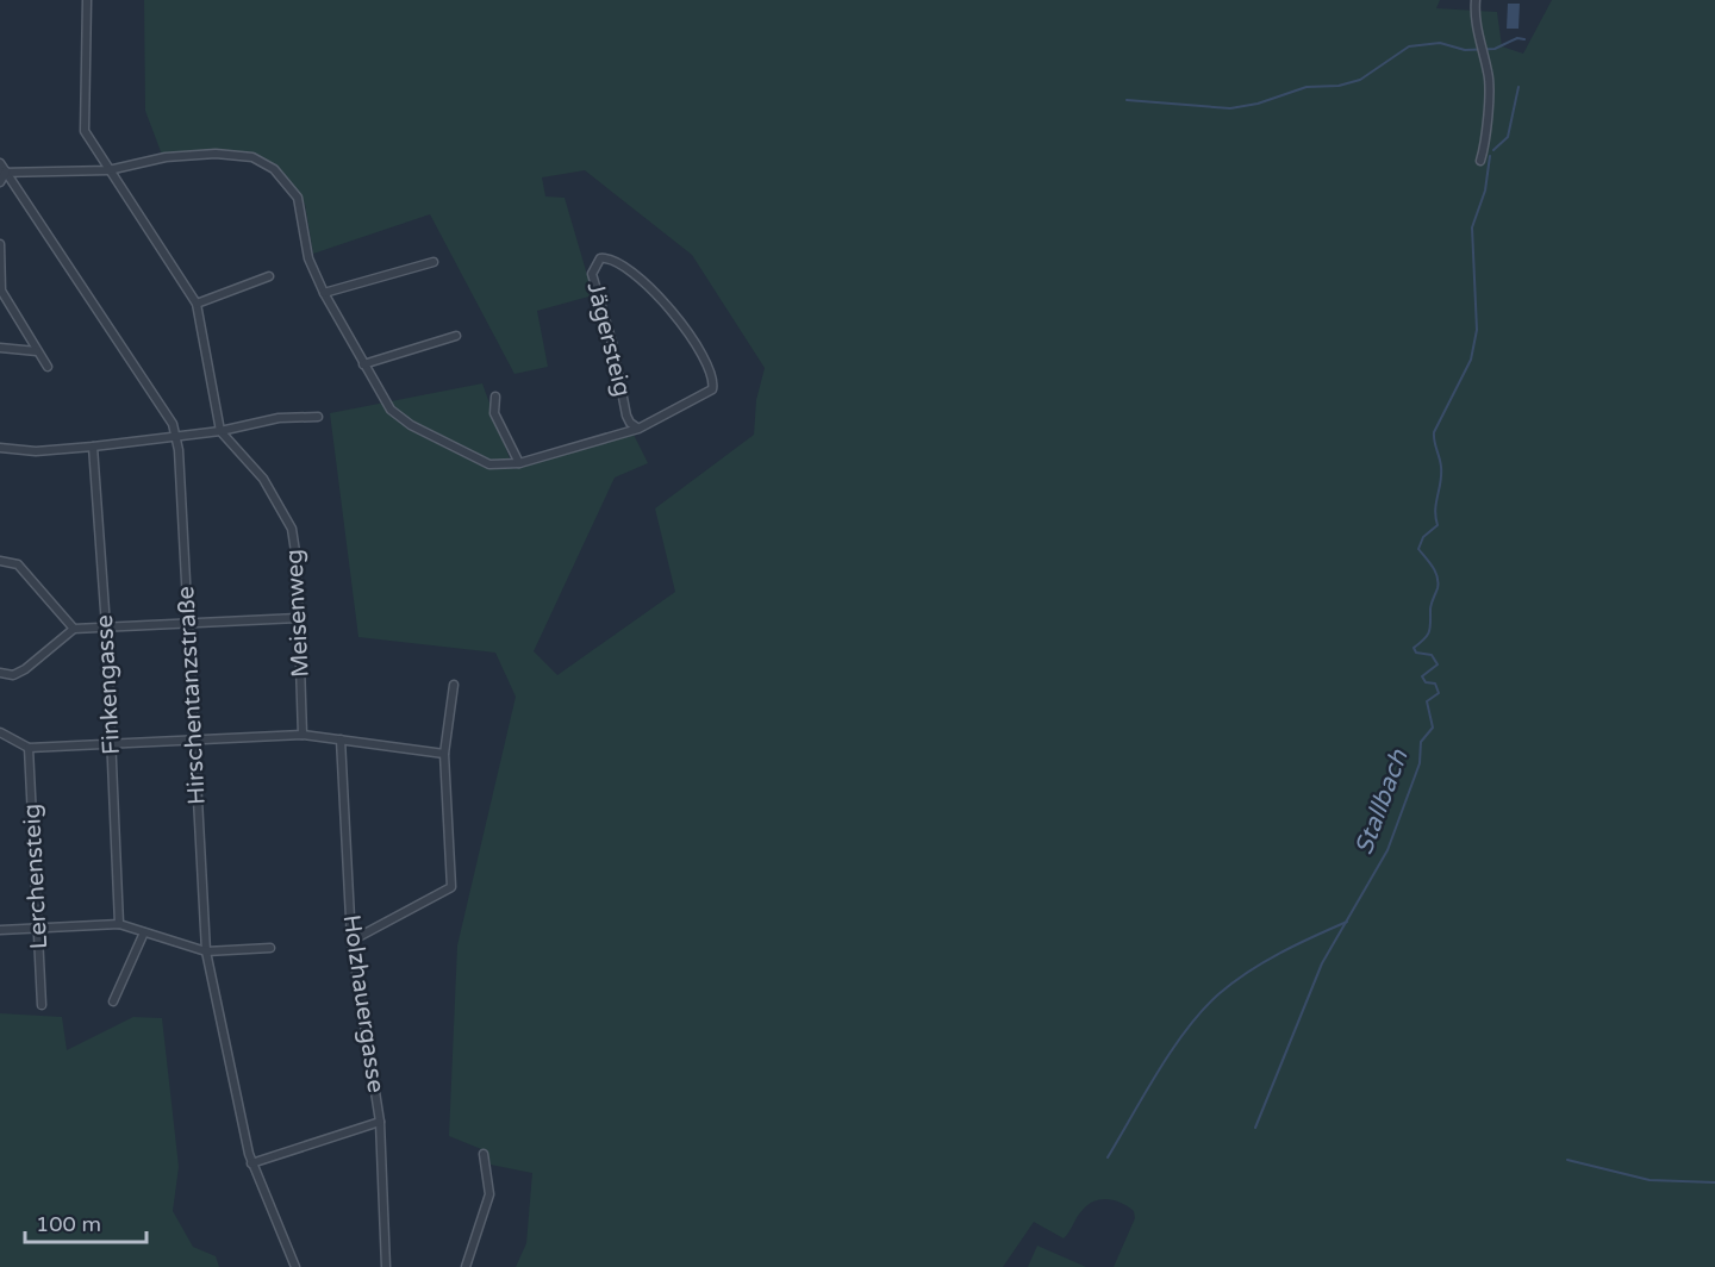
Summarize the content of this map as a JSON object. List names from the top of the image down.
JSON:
{
  "streets": {
    "street": [
      "Jägersteig",
      "Meisenweg",
      "Finkengasse",
      "Hirschentanzstraße",
      "Lerchensteig",
      "Holzhauergasse"
    ]
  },
  "water": ["Stallbach"],
  "scale_bar": "100 m"
}
